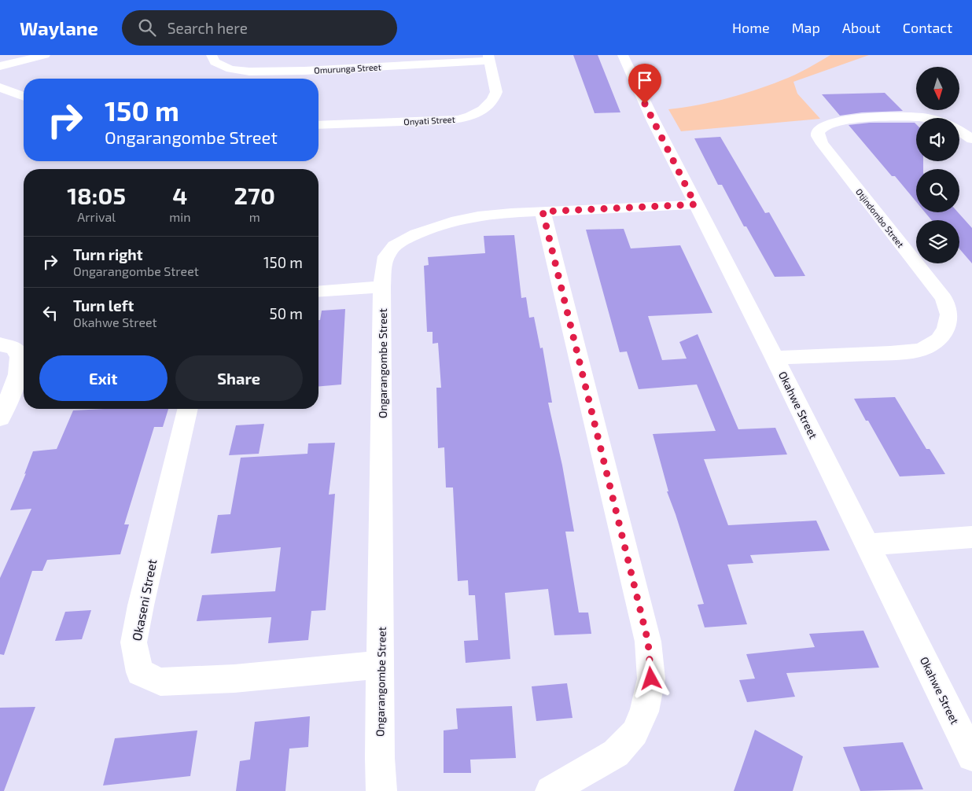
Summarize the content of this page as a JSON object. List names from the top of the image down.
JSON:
{
  "streets": {
    "street": [
      "Omurunga Street",
      "Onyati Street",
      "Otjindombo Street",
      "Ongarangombe Street",
      "Okahwe Street",
      "Okaseni Street"
    ]
  },
  "crossings": [
    ["Omurunga Street", "Onyati Street"],
    ["Otjindombo Street", "Okahwe Street"],
    ["Ongarangombe Street", "Okahwe Street"],
    ["Ongarangombe Street", "Okaseni Street"]
  ],
  "north": "bottom",
  "page": {
    "header": "Waylane",
    "search": "Search here",
    "nav": [
      "Home",
      "Map",
      "About",
      "Contact"
    ],
    "turn": ["150 m", "Ongarangombe Street"],
    "eta": [
      "18:05",
      "Arrival",
      "4",
      "min",
      "270",
      "m"
    ],
    "list": [
      {
        "name": "Turn right",
        "note": "Ongarangombe Street",
        "value": "150 m"
      },
      {
        "name": "Turn left",
        "note": "Okahwe Street",
        "value": "50 m"
      }
    ],
    "buttons": ["Exit", "Share"]
  }
}
